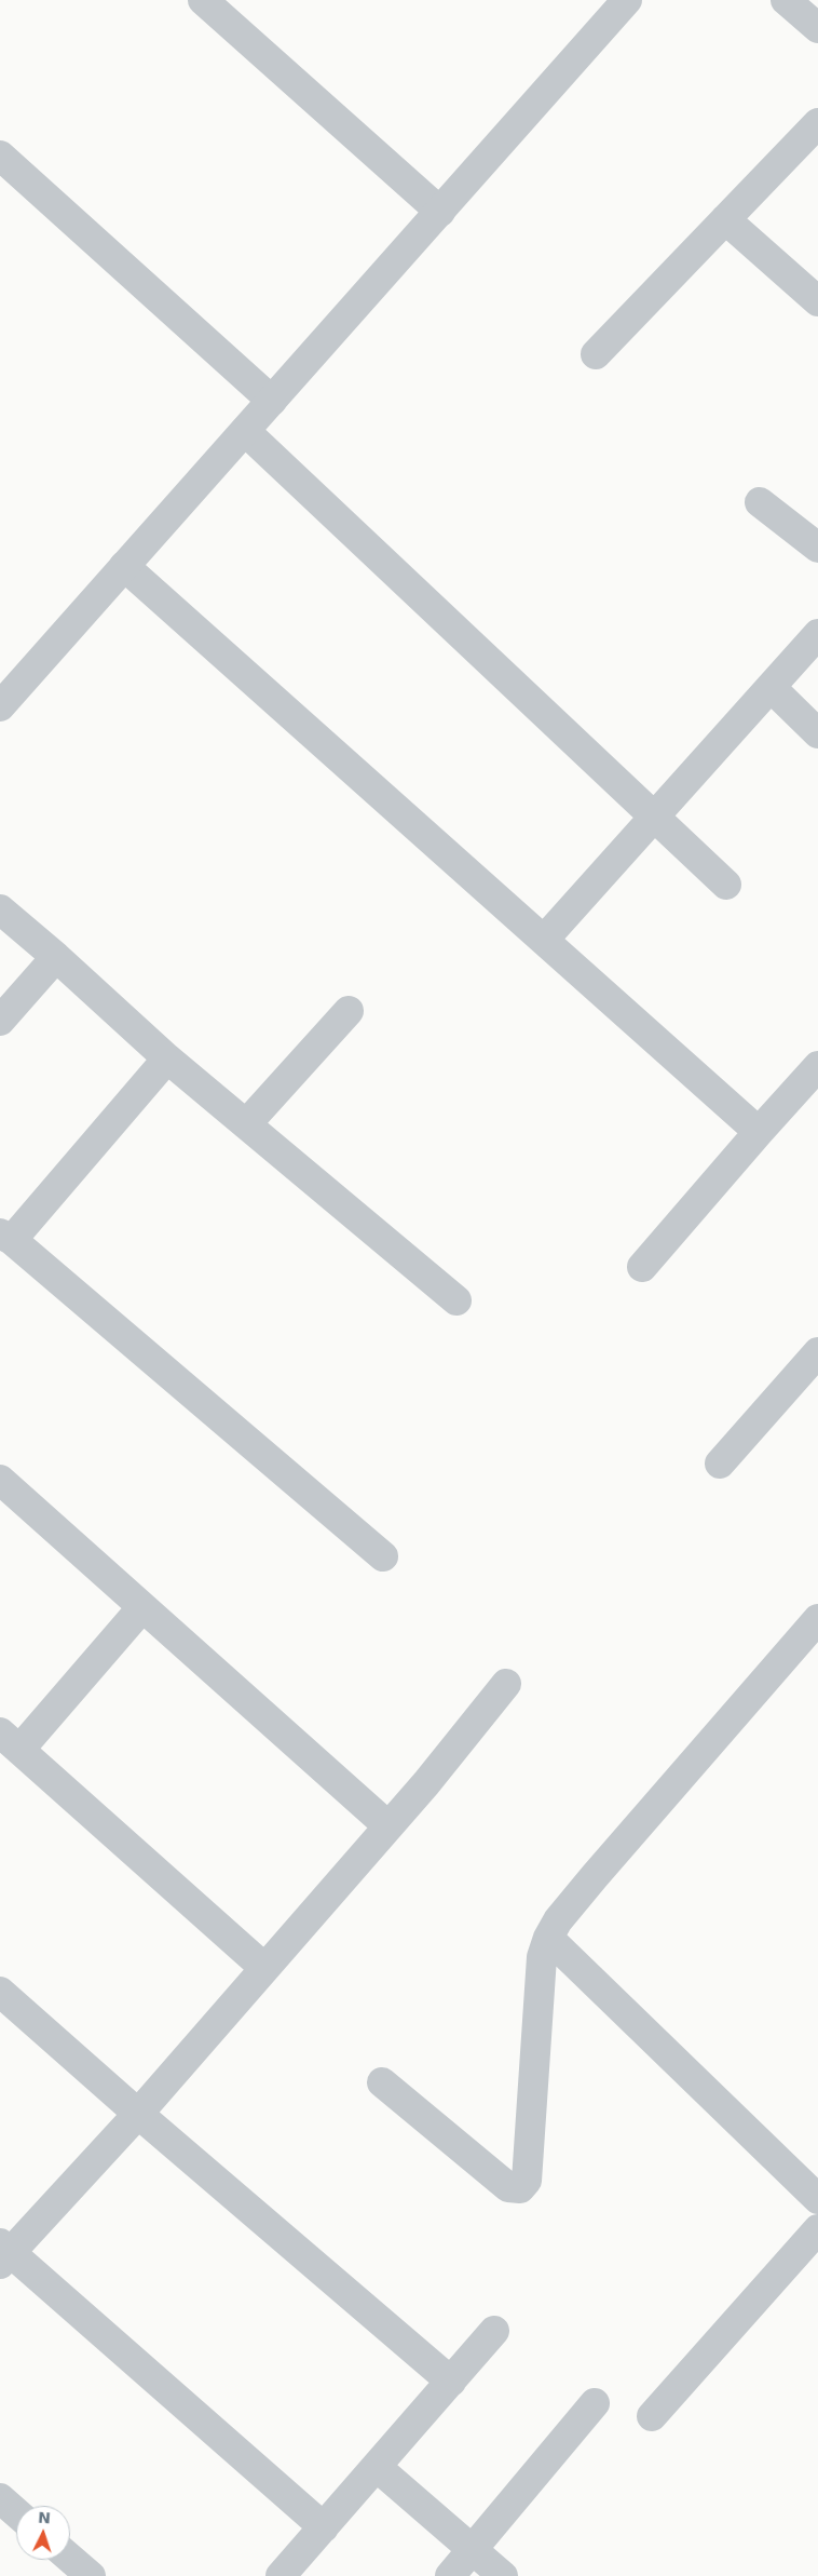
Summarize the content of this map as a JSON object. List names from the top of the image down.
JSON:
{
  "north": "top"
}
